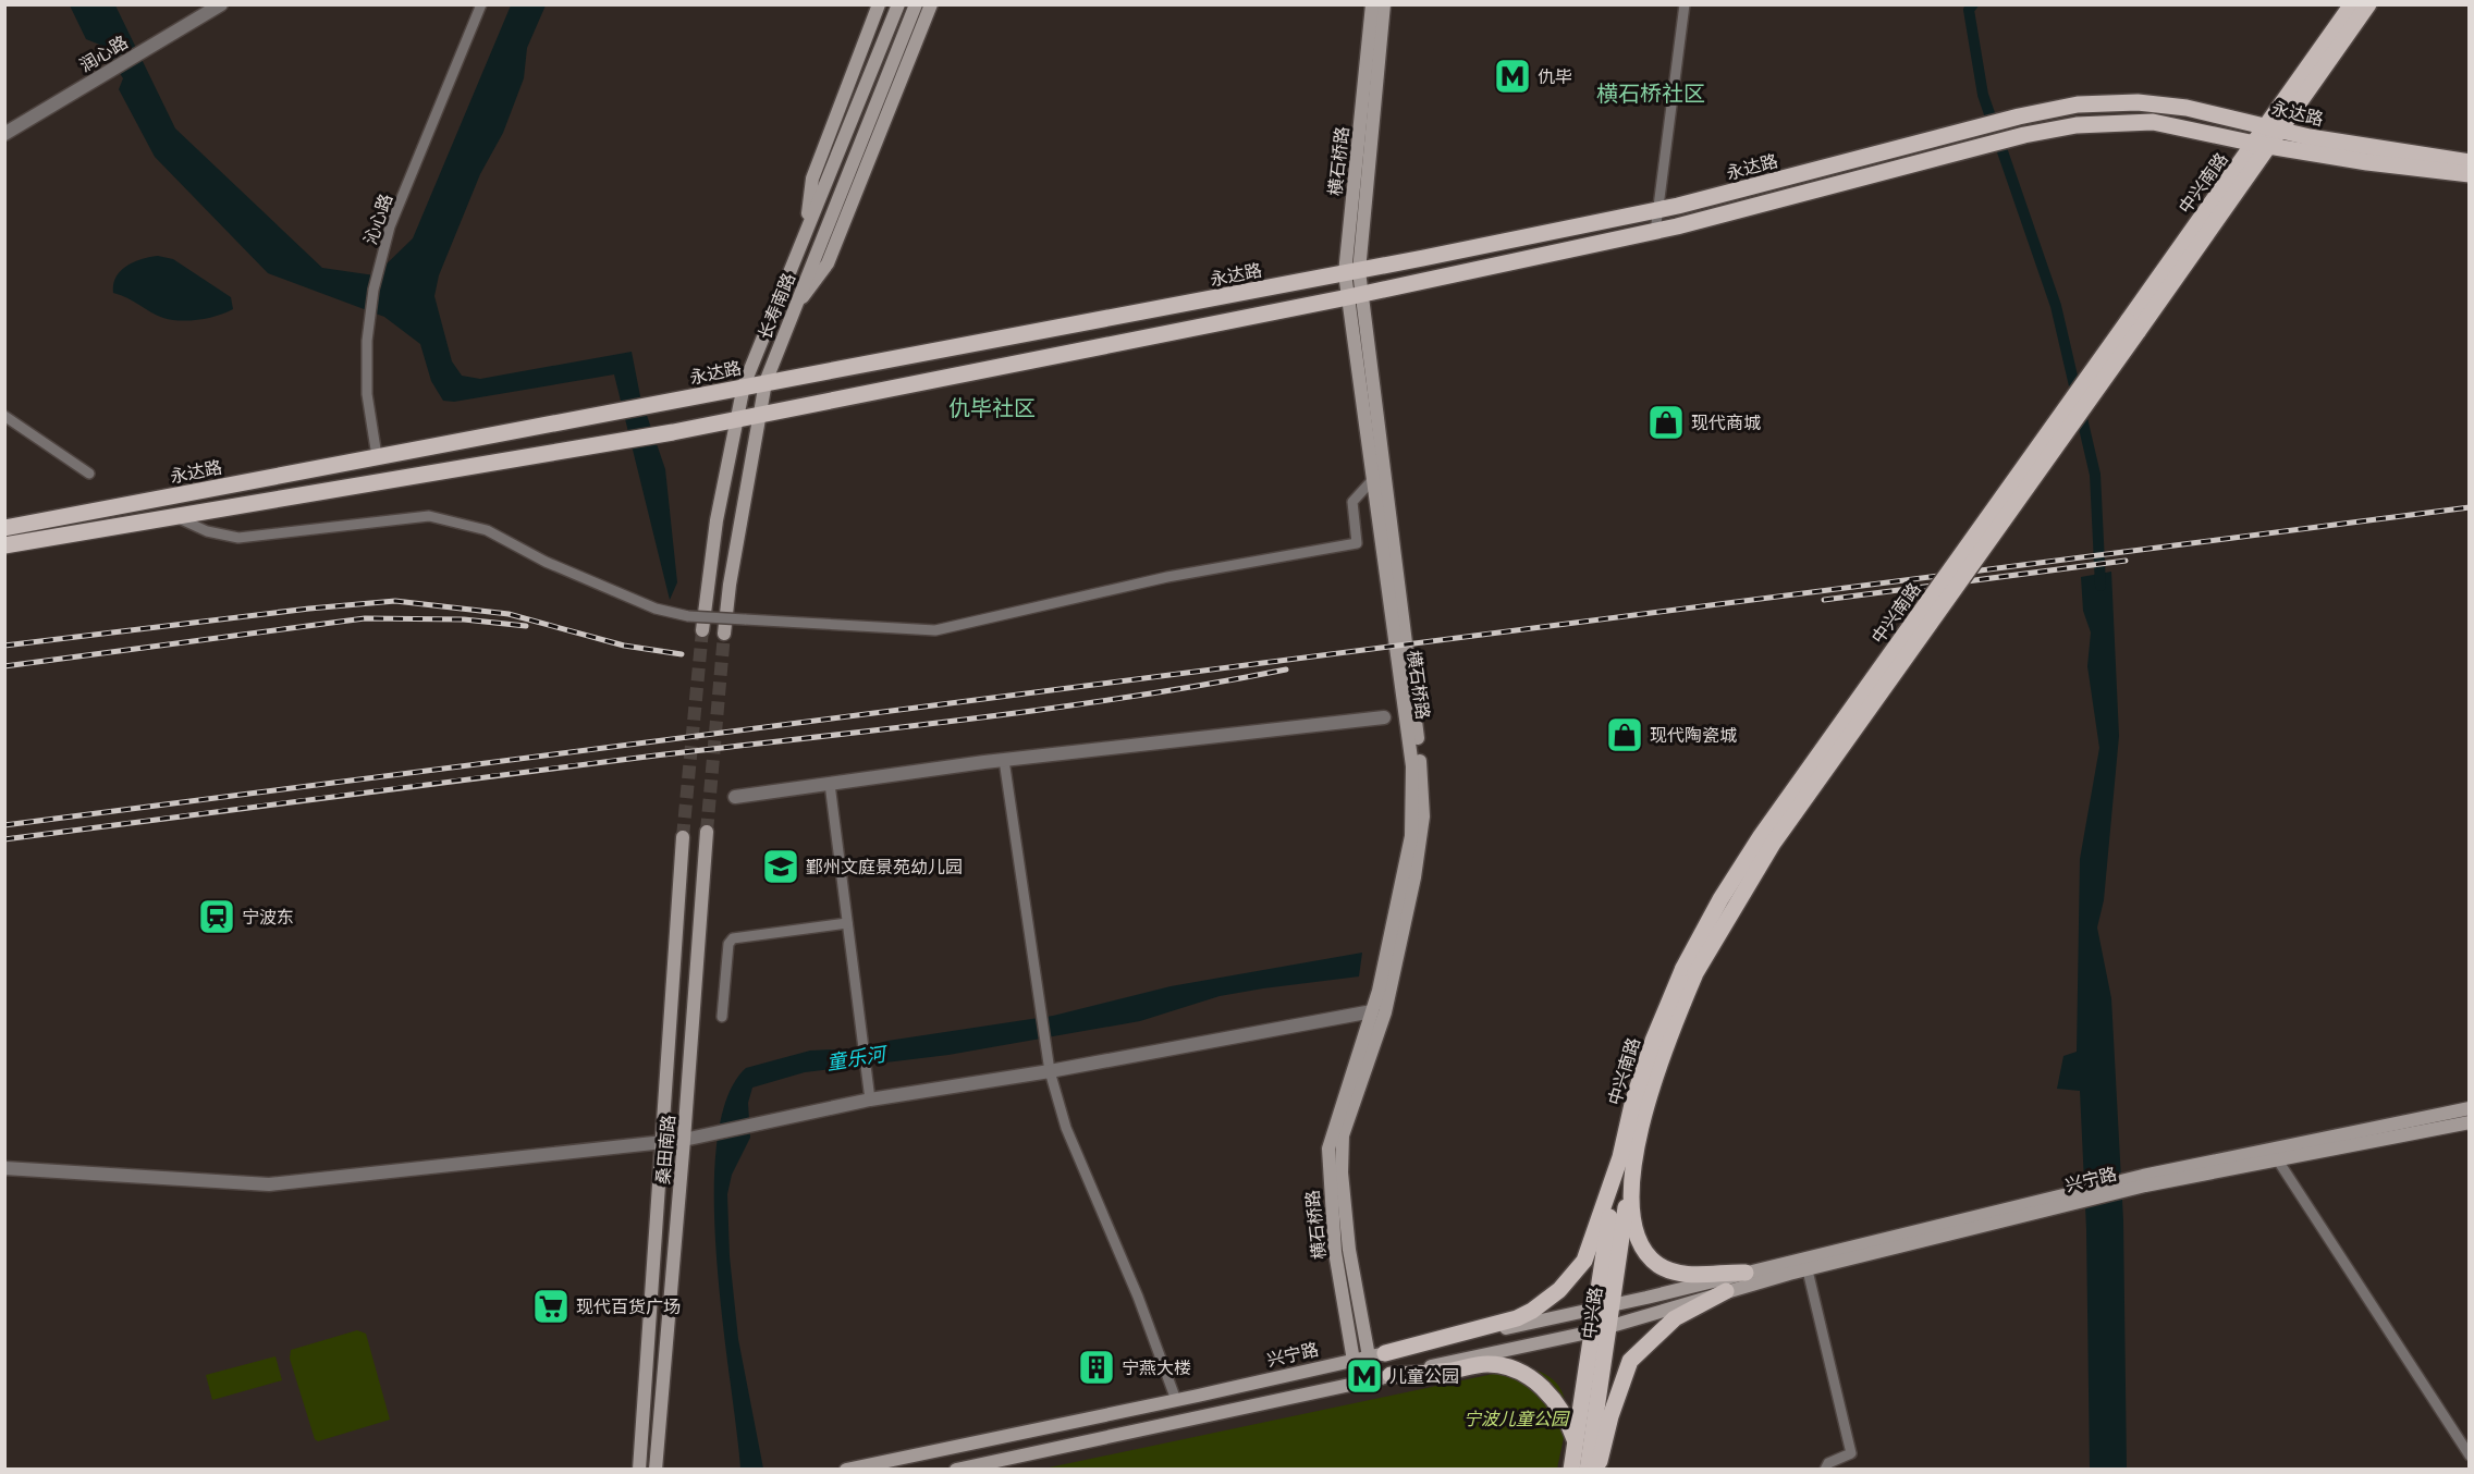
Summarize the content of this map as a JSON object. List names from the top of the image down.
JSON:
{
  "streets": {
    "main road": [
      "永达路",
      "横石桥路",
      "中兴南路",
      "长寿南路",
      "桑田南路",
      "兴宁路",
      "中兴路"
    ],
    "street": ["润心路", "沁心路"]
  },
  "crossings": [
    ["永达路", "横石桥路"],
    ["永达路", "中兴南路"],
    ["永达路", "沁心路"],
    ["永达路", "长寿南路"],
    ["横石桥路", "中兴南路"],
    ["横石桥路", "兴宁路"],
    ["中兴南路", "兴宁路"],
    ["中兴南路", "中兴路"],
    ["兴宁路", "中兴路"]
  ],
  "districts": ["横石桥社区", "仇毕社区"],
  "water": ["童乐河"],
  "parks": ["宁波儿童公园"],
  "places": {
    "metro station": ["仇毕", "儿童公园"],
    "shop": ["现代商城", "现代陶瓷城"],
    "school or university": ["鄞州文庭景苑幼儿园"],
    "station": ["宁波东"],
    "supermarket": ["现代百货广场"],
    "building": ["宁燕大楼"]
  }
}
